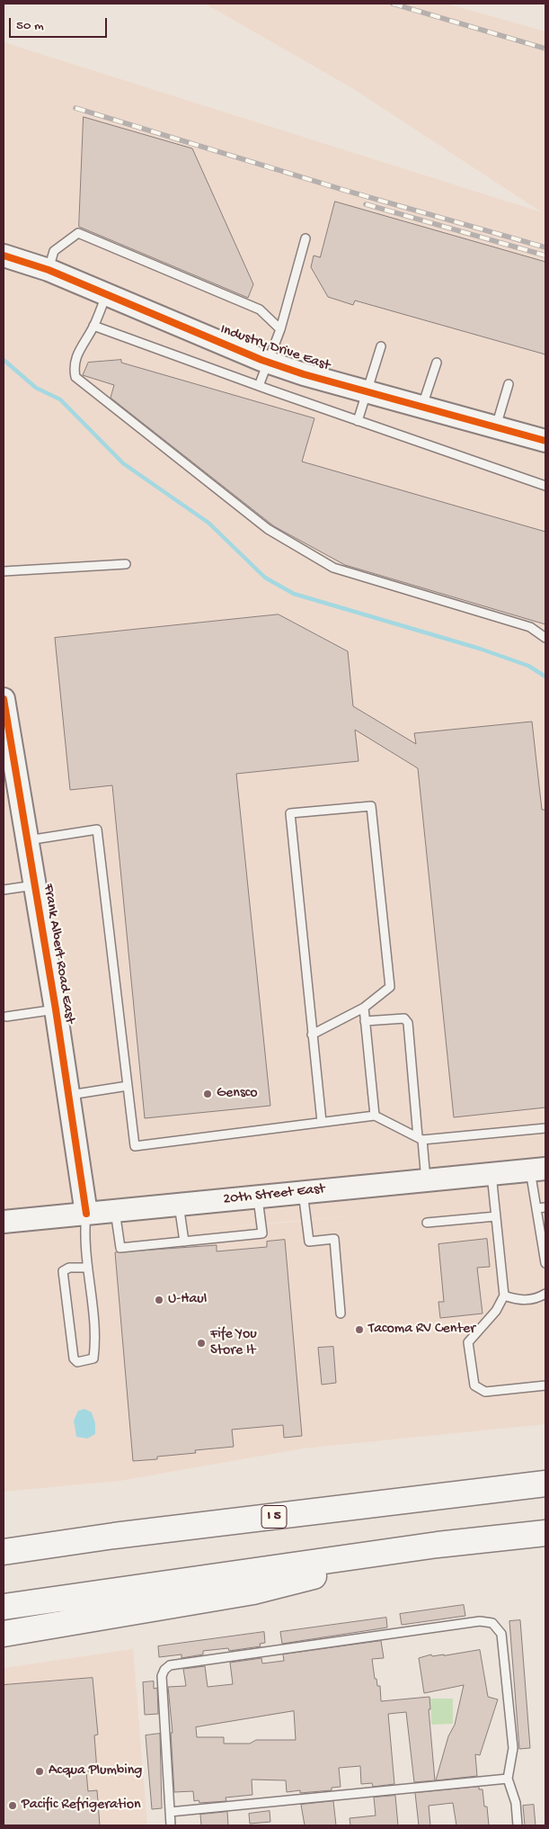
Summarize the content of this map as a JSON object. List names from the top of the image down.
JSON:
{
  "streets": {
    "highway": ["I 5"],
    "street": ["Industry Drive East", "Frank Albert Road East", "20th Street East"]
  },
  "crossings": [
    ["Frank Albert Road East", "20th Street East"]
  ],
  "places": [
    "Gensco",
    "U-Haul",
    "Tacoma RV Center",
    "Fife You Store It",
    "Acqua Plumbing",
    "Pacific Refrigeration"
  ],
  "scale_bar": "50 m"
}
